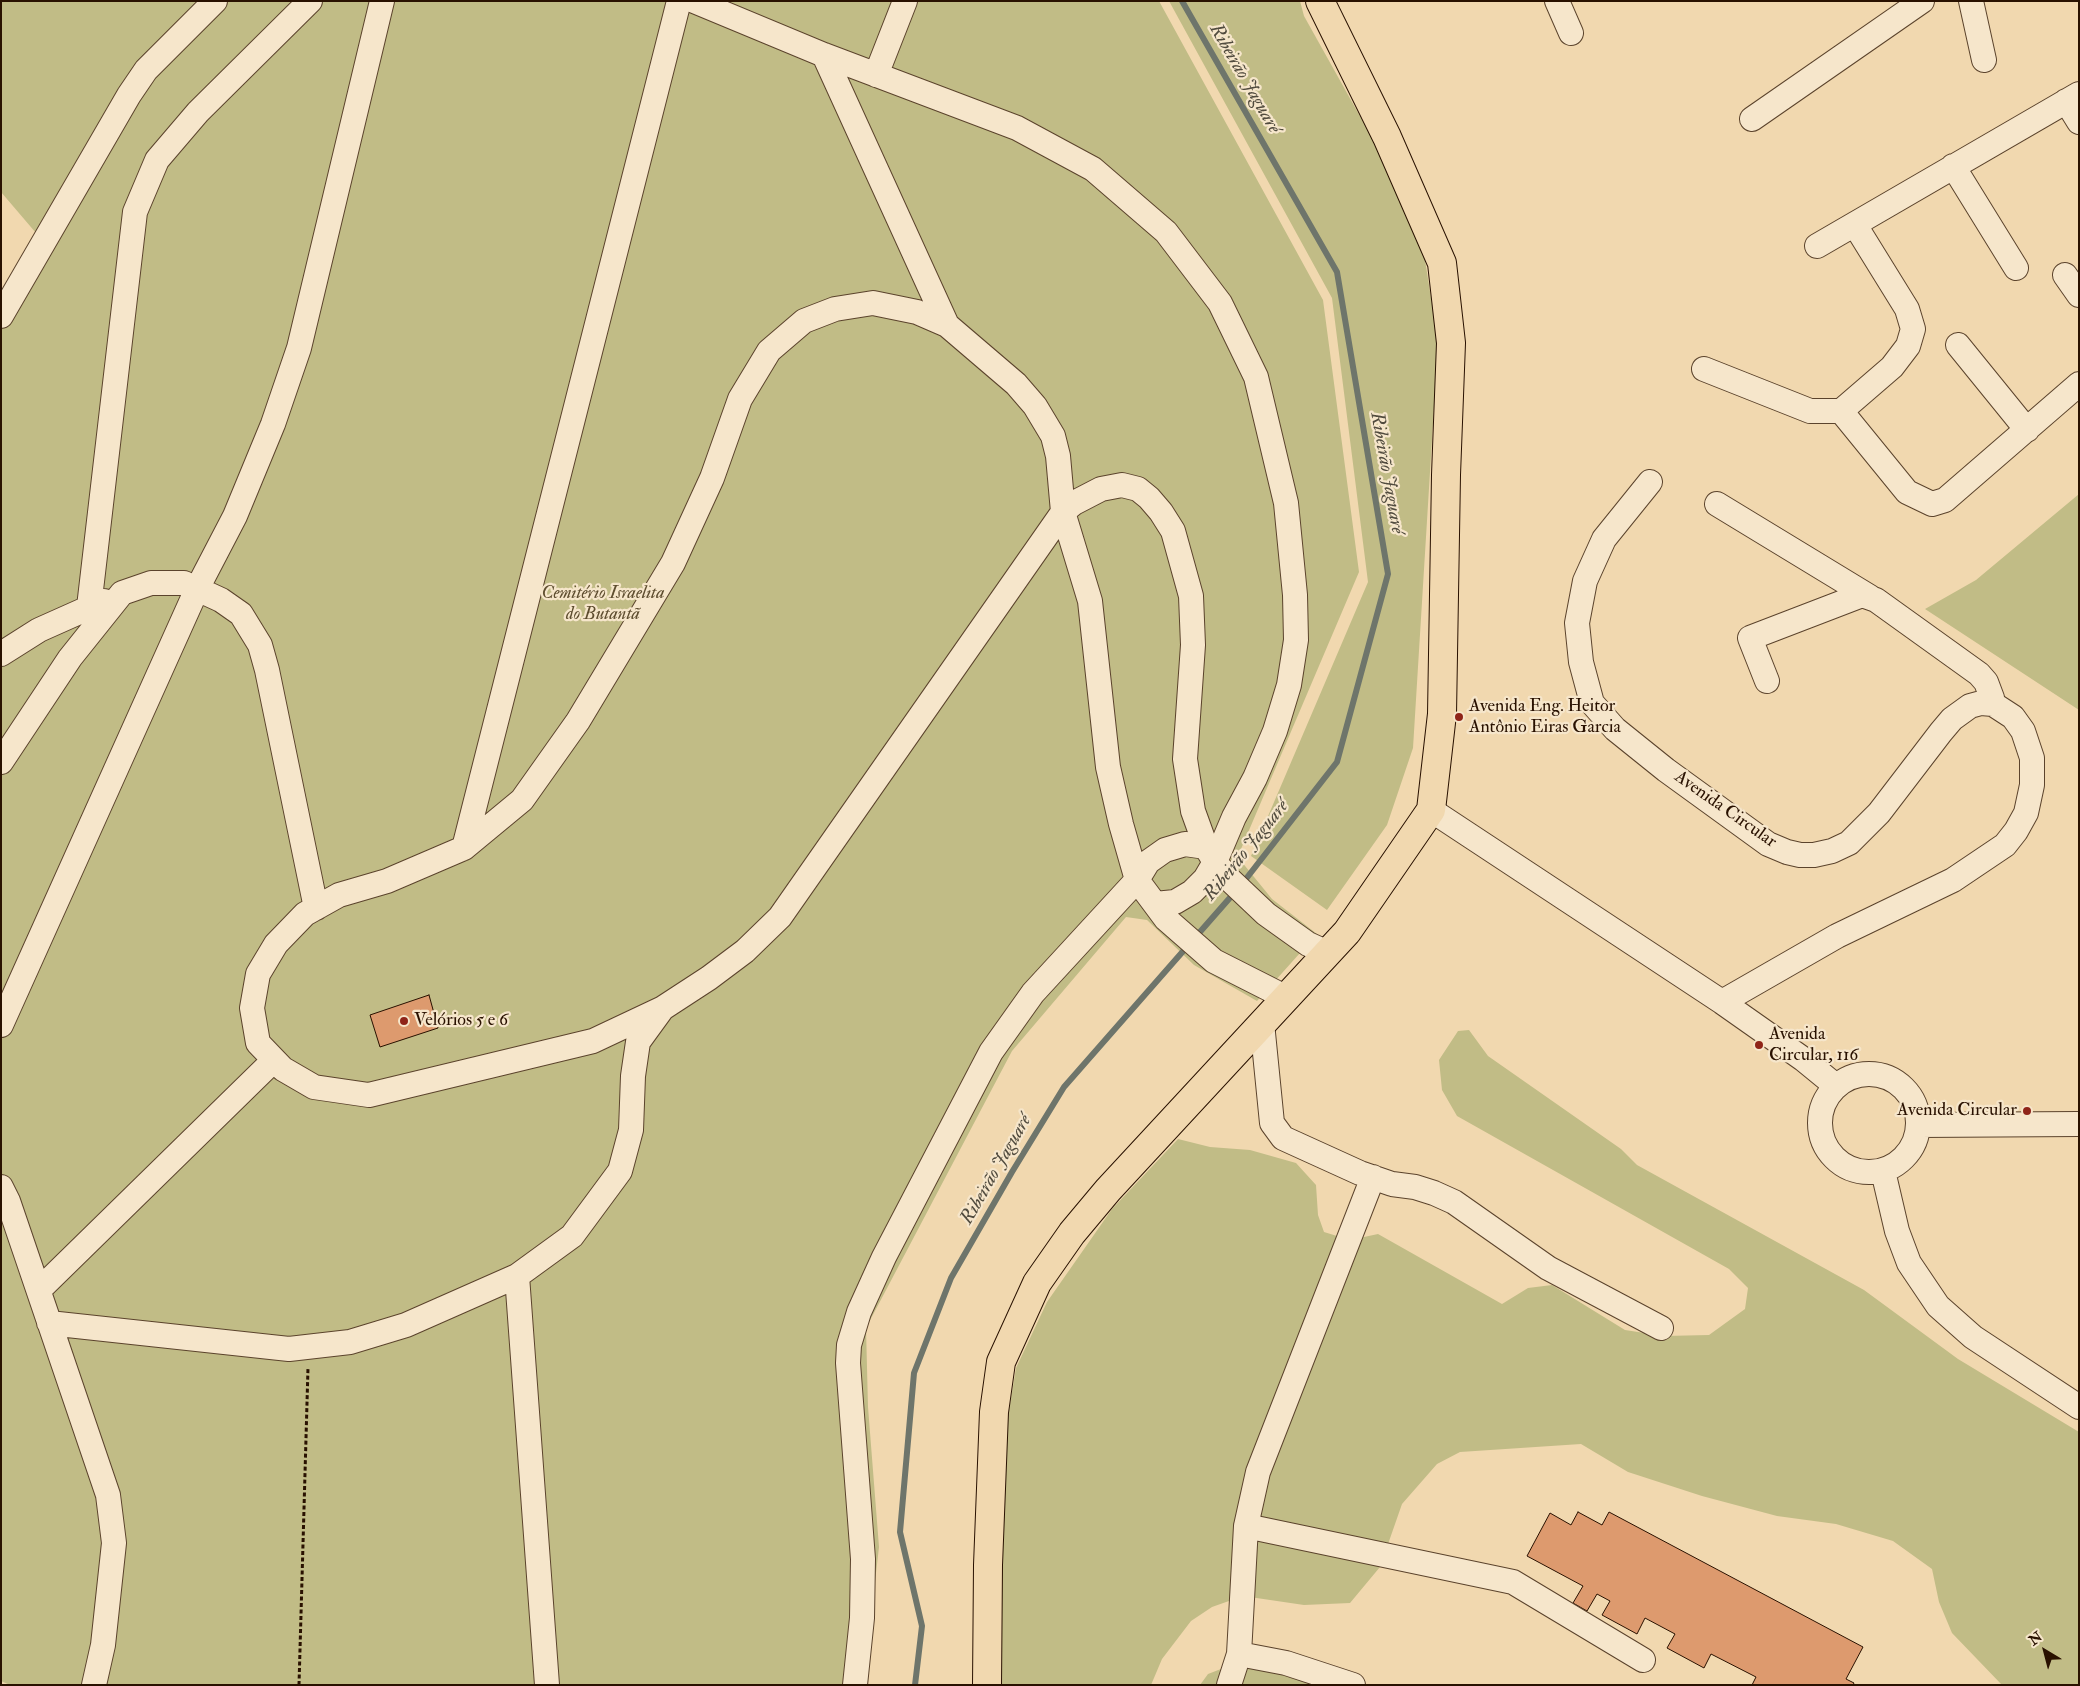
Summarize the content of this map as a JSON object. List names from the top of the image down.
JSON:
{
  "streets": {
    "street": ["Avenida Circular"]
  },
  "water": ["Ribeirão Jaguaré"],
  "parks": ["Cemitério Israelita do Butantã"],
  "places": [
    "Avenida Eng. Heitor Antônio Eiras Garcia",
    "Velórios 5 e 6",
    "Avenida Circular, 116",
    "Avenida Circular"
  ],
  "north": "top left"
}
